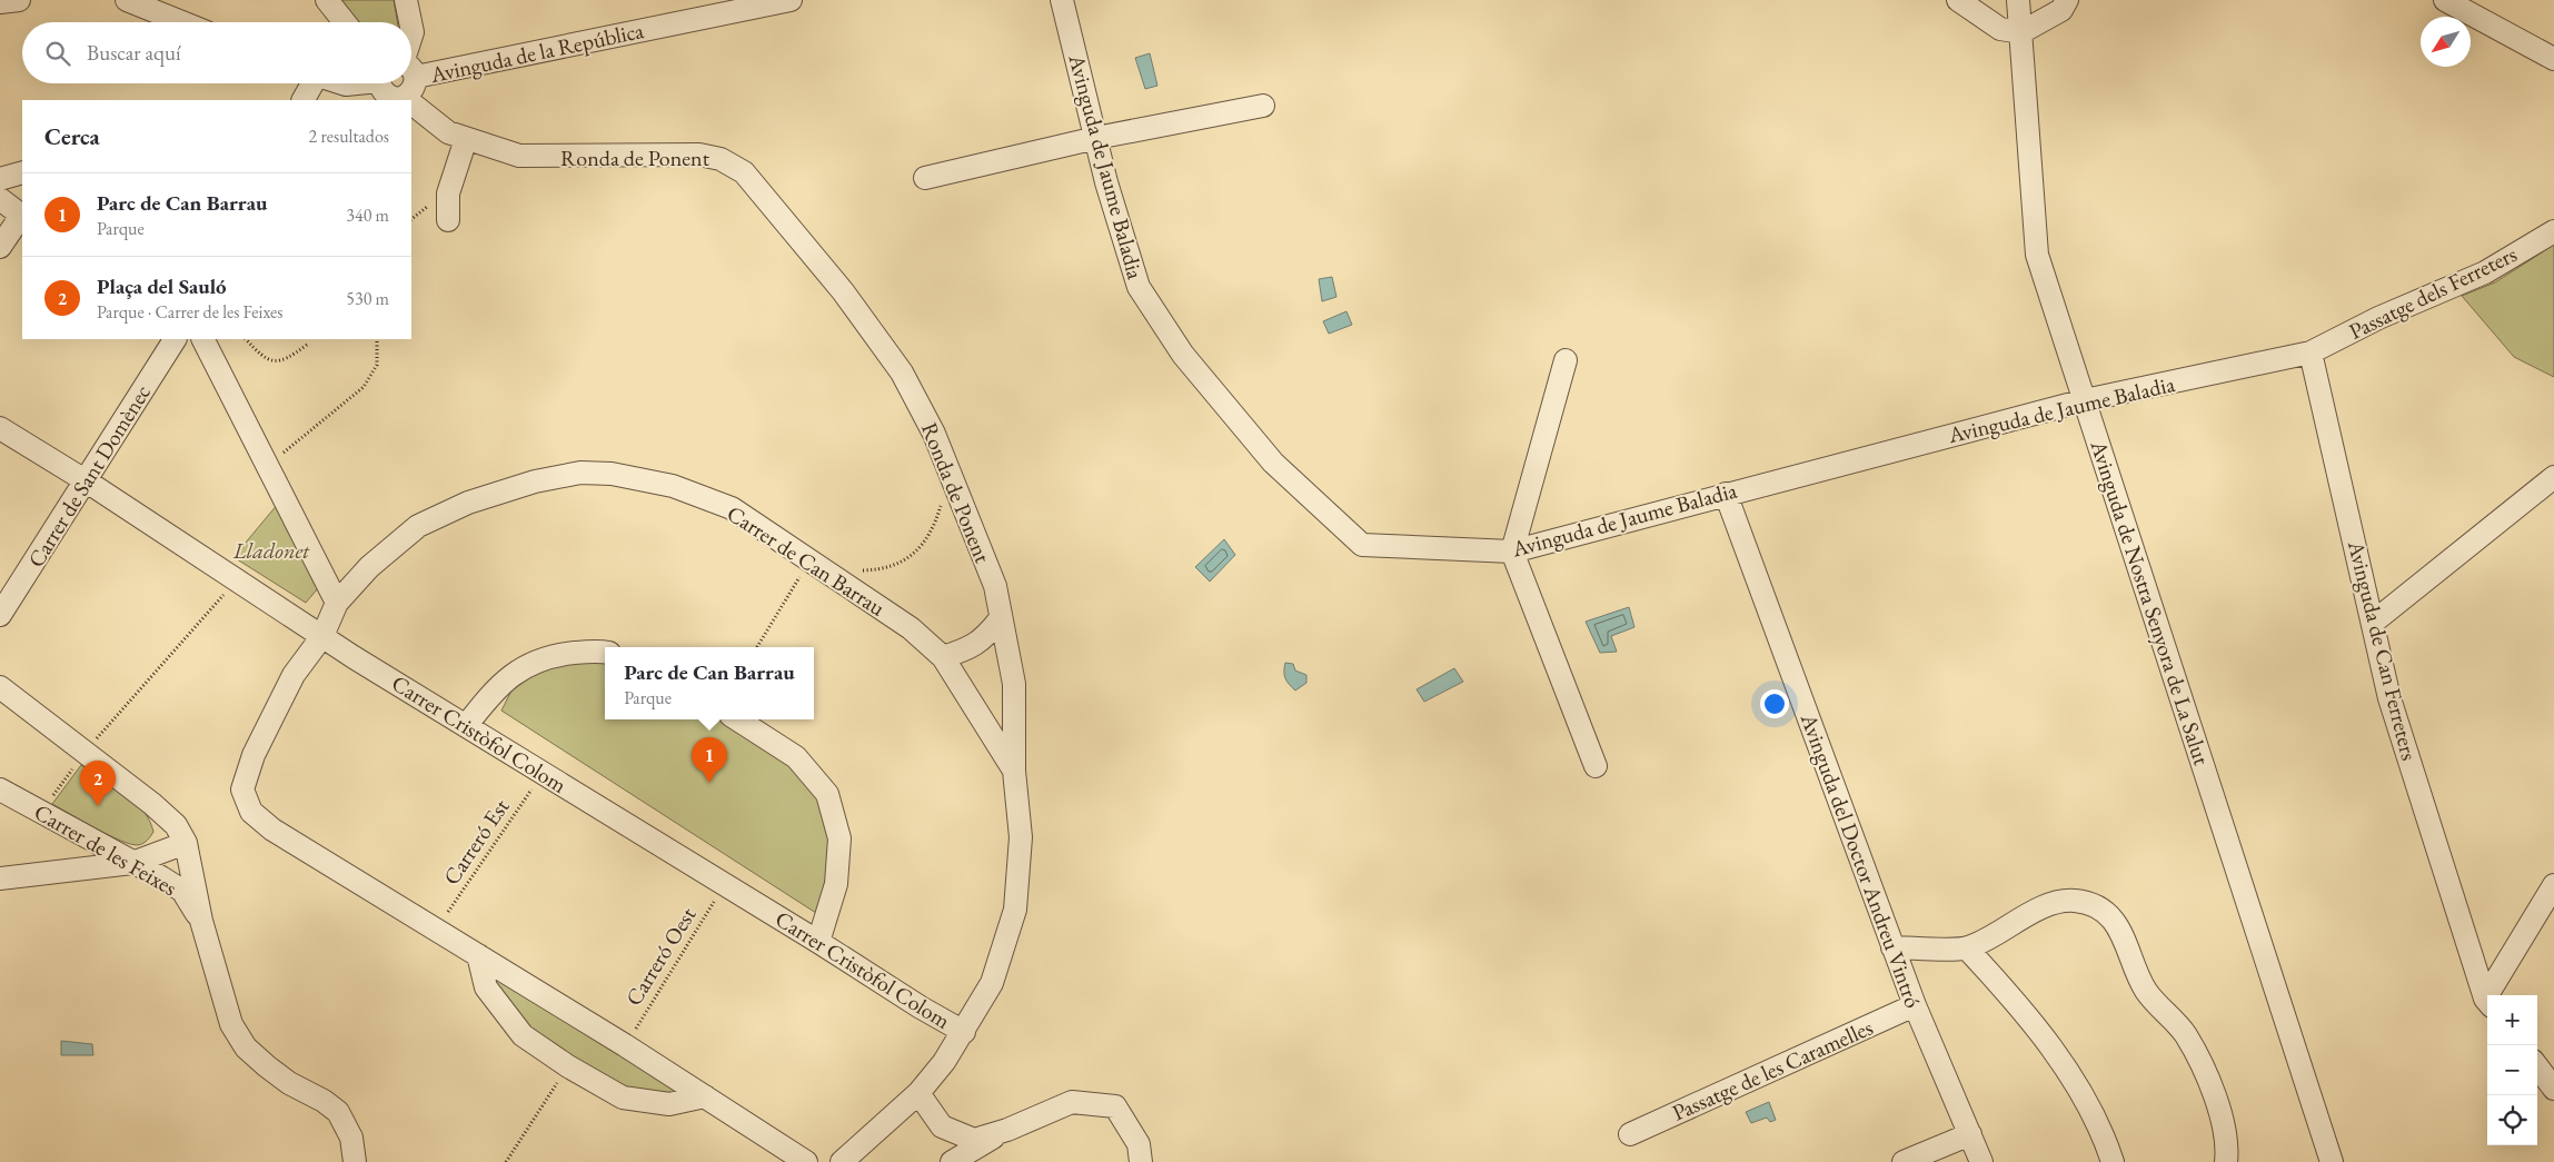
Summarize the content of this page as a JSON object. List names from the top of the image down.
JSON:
{
  "streets": {
    "street": [
      "Avinguda de la República",
      "Ronda de Ponent",
      "Avinguda de Jaume Baladia",
      "Passatge dels Ferreters",
      "Carrer de Sant Domènec",
      "Carrer de Can Barrau",
      "Avinguda de Nostra Senyora de La Salut",
      "Avinguda de Can Ferreters",
      "Carrer Cristòfol Colom",
      "Carrer de les Feixes",
      "Avinguda del Doctor Andreu Vintró",
      "Passatge de les Caramelles"
    ],
    "path": ["Carreró Est", "Carreró Oest"]
  },
  "crossings": [
    ["Ronda de Ponent", "Carrer de Can Barrau"],
    ["Ronda de Ponent", "Carrer Cristòfol Colom"],
    ["Avinguda de Jaume Baladia", "Passatge dels Ferreters"],
    ["Avinguda de Jaume Baladia", "Avinguda de Nostra Senyora de La Salut"],
    ["Avinguda de Jaume Baladia", "Avinguda de Can Ferreters"],
    ["Avinguda de Jaume Baladia", "Avinguda del Doctor Andreu Vintró"],
    ["Passatge dels Ferreters", "Avinguda de Can Ferreters"],
    ["Carrer de Sant Domènec", "Carrer Cristòfol Colom"],
    ["Carrer de Can Barrau", "Carrer Cristòfol Colom"],
    ["Carrer de Can Barrau", "Carreró Est"],
    ["Carrer de Can Barrau", "Carreró Oest"],
    ["Carrer Cristòfol Colom", "Carreró Est"],
    ["Carrer Cristòfol Colom", "Carreró Oest"],
    ["Avinguda del Doctor Andreu Vintró", "Passatge de les Caramelles"]
  ],
  "parks": ["Lladonet"],
  "north": "bottom left",
  "page": {
    "search": "Buscar aquí",
    "heading": ["Cerca", "2 resultados"],
    "list": [
      {
        "mark": "1",
        "name": "Parc de Can Barrau",
        "note": "Parque",
        "value": "340 m"
      },
      {
        "mark": "2",
        "name": "Plaça del Sauló",
        "note": "Parque · Carrer de les Feixes",
        "value": "530 m"
      }
    ],
    "popup": ["Parc de Can Barrau", "Parque"],
    "pins": ["1", "2"],
    "map_buttons": ["+", "−"]
  }
}
